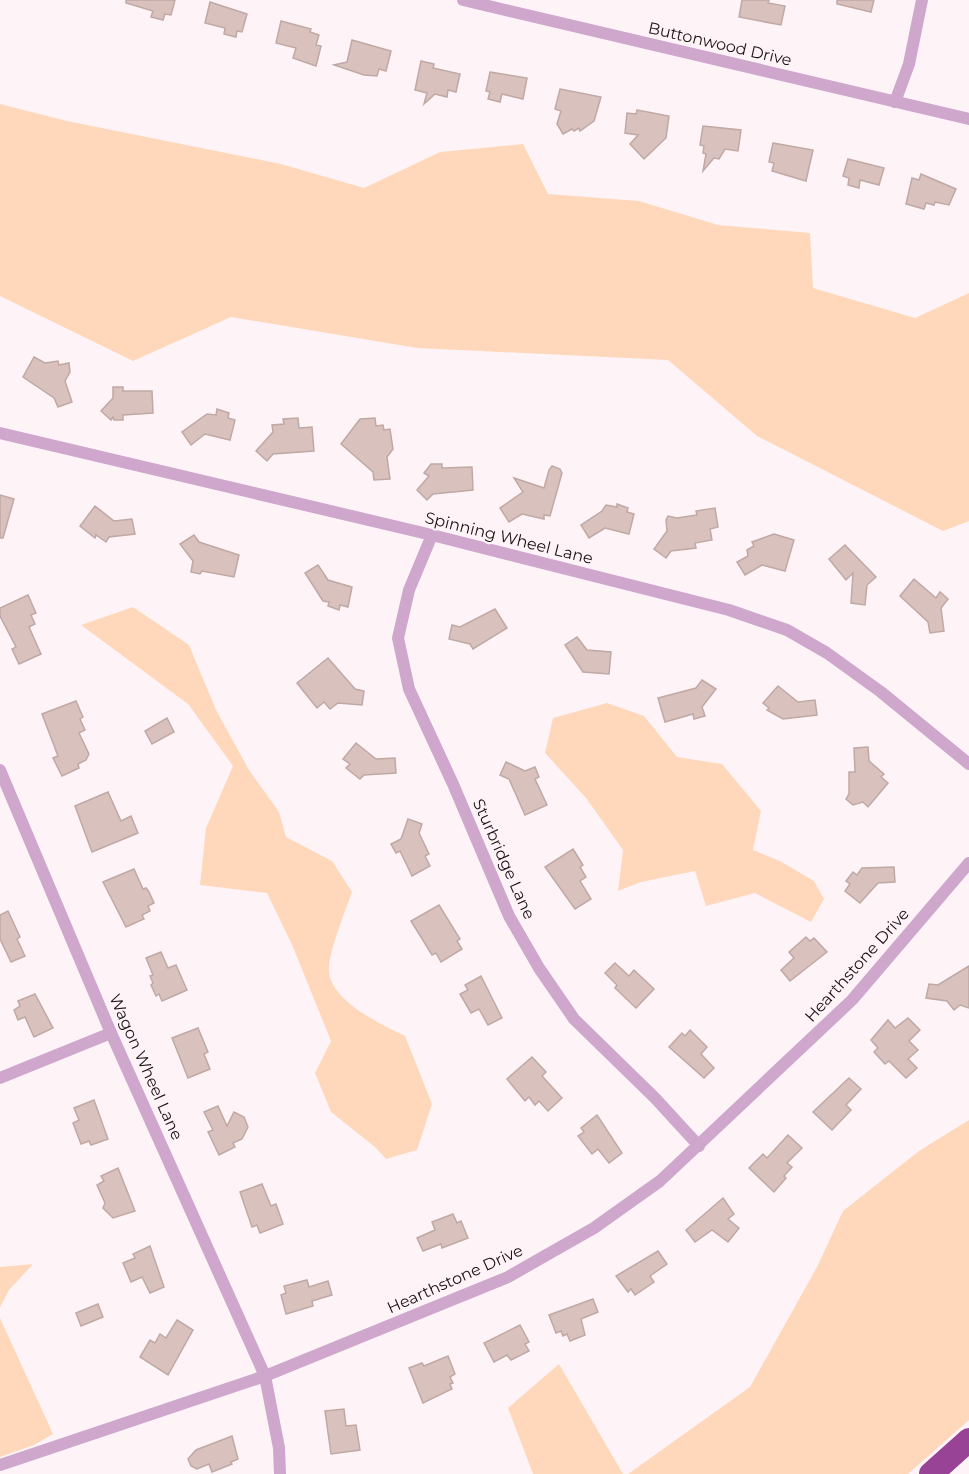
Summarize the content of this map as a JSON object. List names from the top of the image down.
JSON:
{
  "streets": {
    "street": [
      "Buttonwood Drive",
      "Spinning Wheel Lane",
      "Sturbridge Lane",
      "Hearthstone Drive",
      "Wagon Wheel Lane"
    ]
  },
  "crossings": [
    ["Spinning Wheel Lane", "Sturbridge Lane"],
    ["Sturbridge Lane", "Hearthstone Drive"],
    ["Hearthstone Drive", "Wagon Wheel Lane"]
  ]
}
